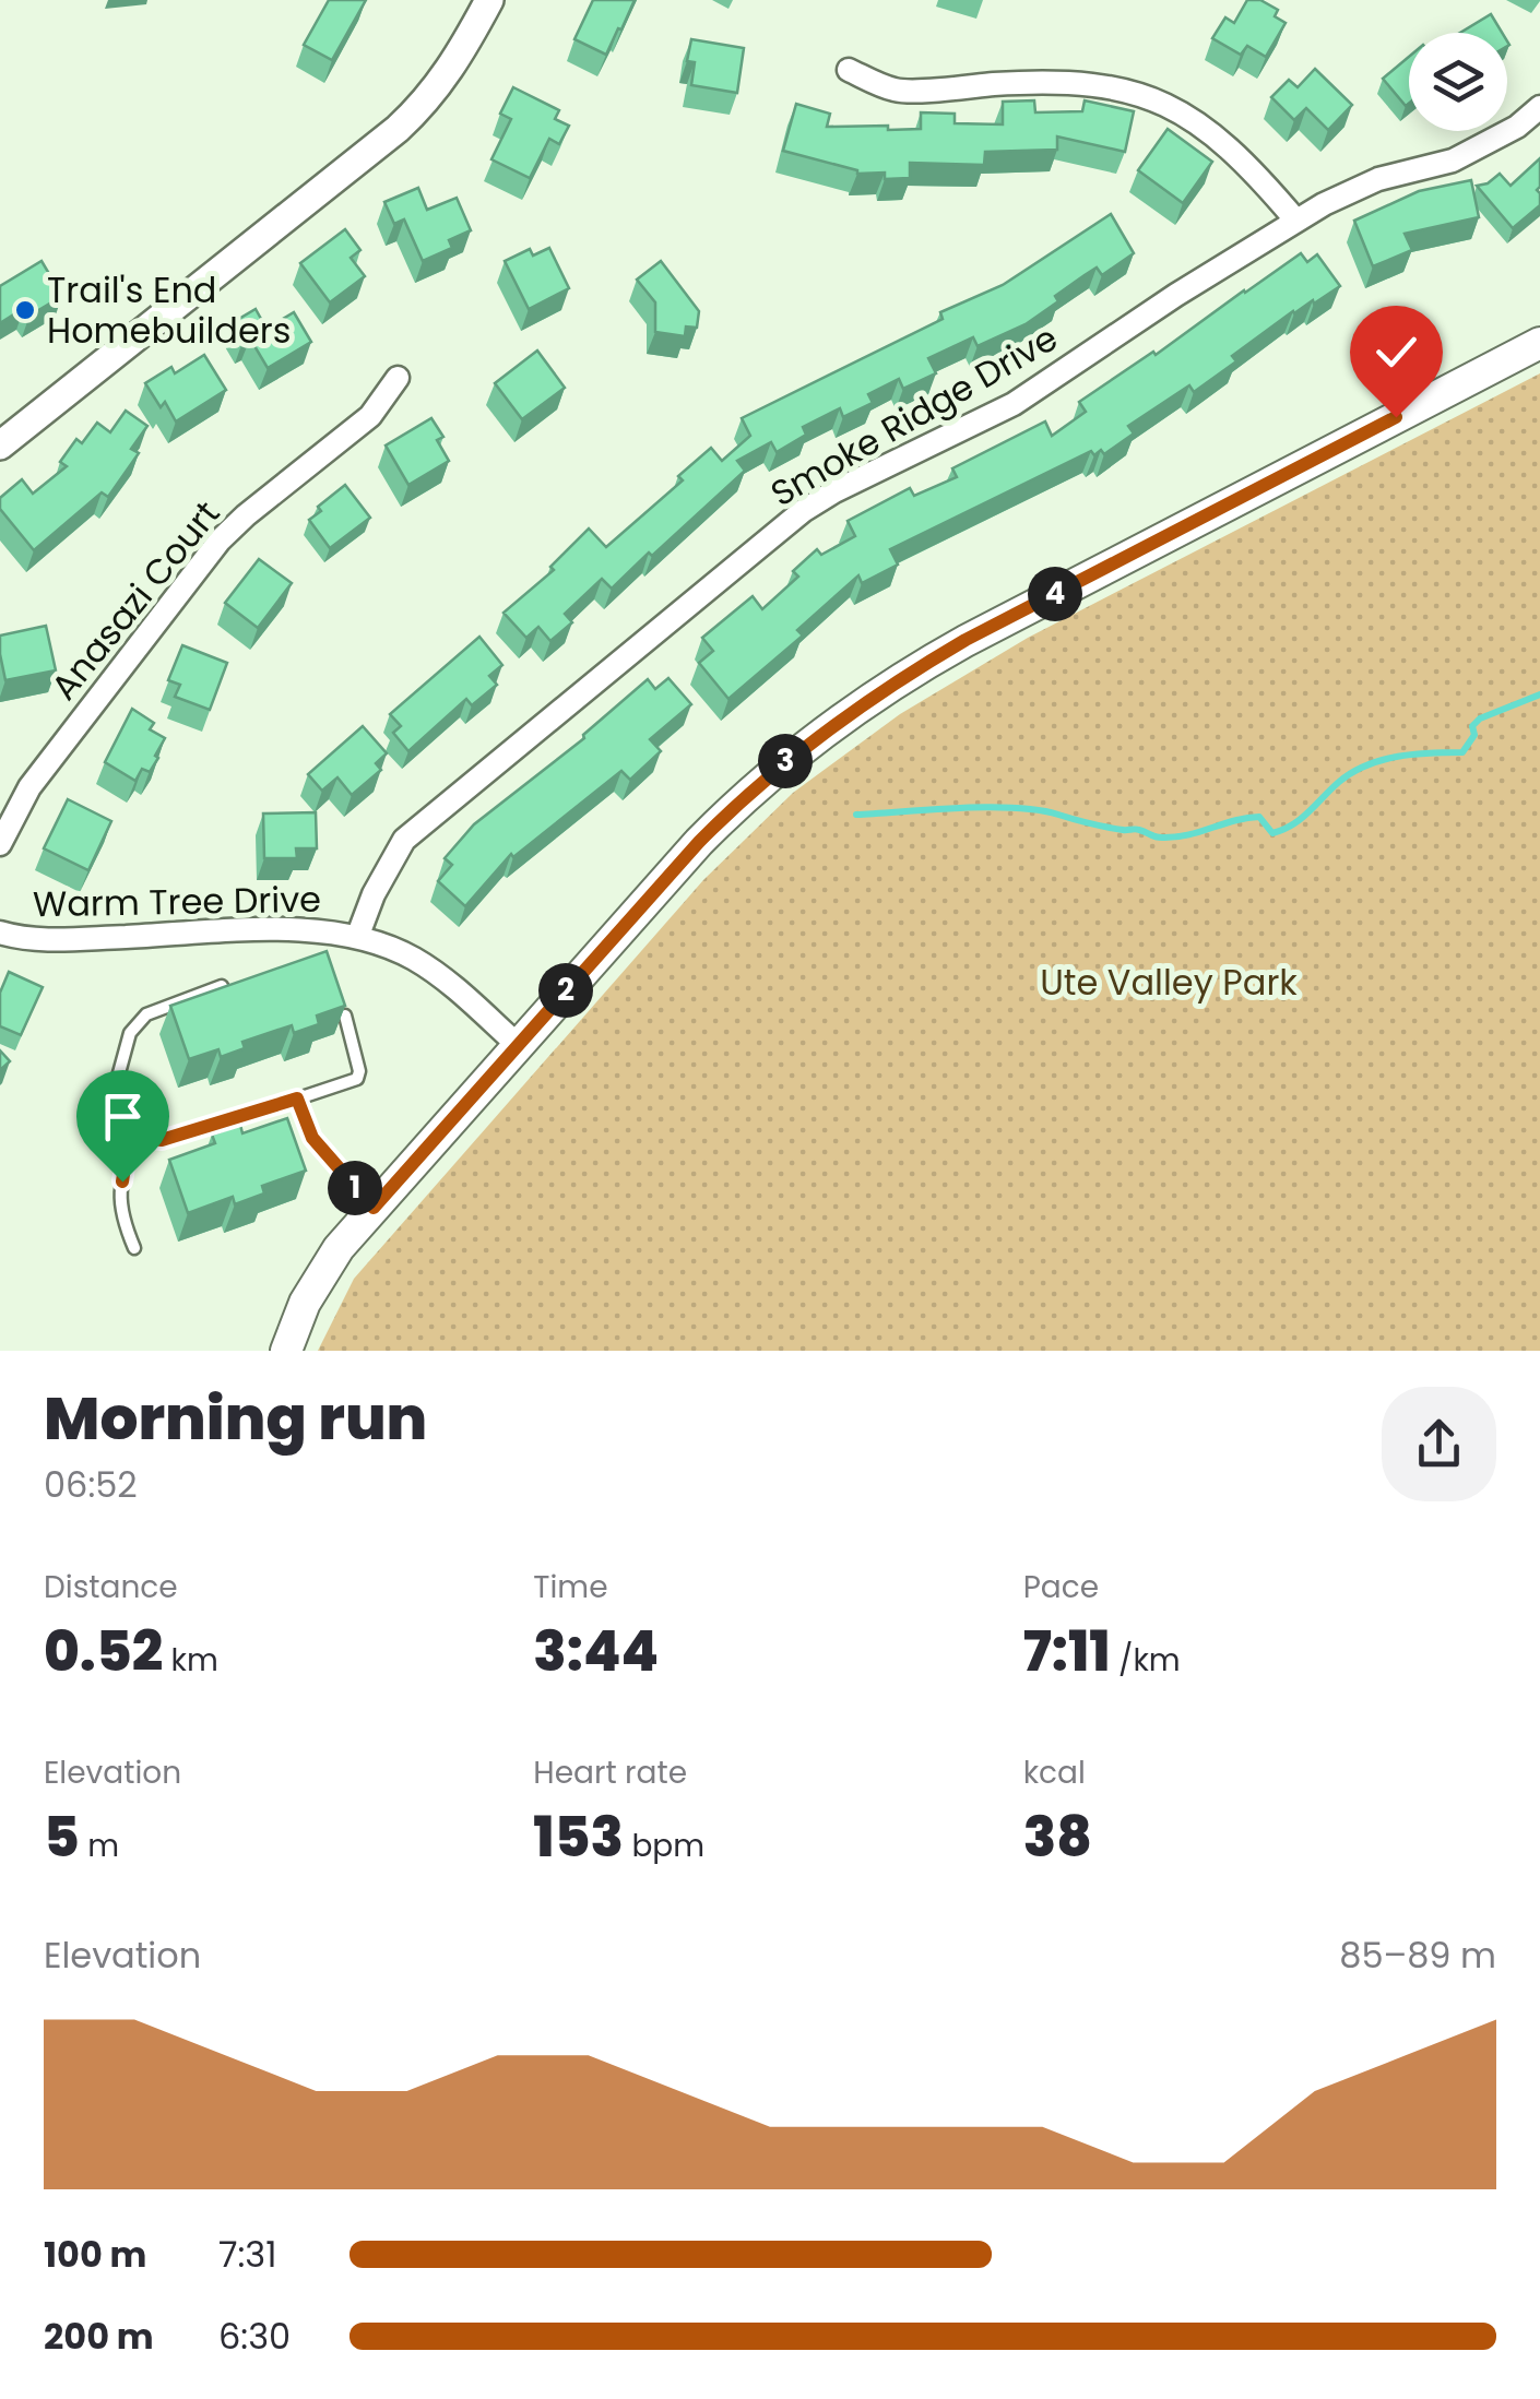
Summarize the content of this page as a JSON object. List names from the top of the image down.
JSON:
{
  "streets": {
    "street": ["Smoke Ridge Drive", "Anasazi Court", "Warm Tree Drive"]
  },
  "crossings": [
    ["Smoke Ridge Drive", "Warm Tree Drive"]
  ],
  "parks": ["Ute Valley Park"],
  "places": ["Trail's End Homebuilders"],
  "page": {
    "pins": [
      "4",
      "3",
      "2",
      "1"
    ],
    "heading": ["Morning run", "06:52"],
    "stats": [
      ["Distance", "0.52 km"],
      ["Time", "3:44"],
      ["Pace", "7:11 /km"],
      ["Elevation", "5 m"],
      ["Heart rate", "153 bpm"],
      ["kcal", "38"]
    ],
    "chart": ["Elevation", "85–89 m"],
    "list": [
      {
        "name": "100 m",
        "note": "7:31"
      },
      {
        "name": "200 m",
        "note": "6:30"
      }
    ]
  }
}
